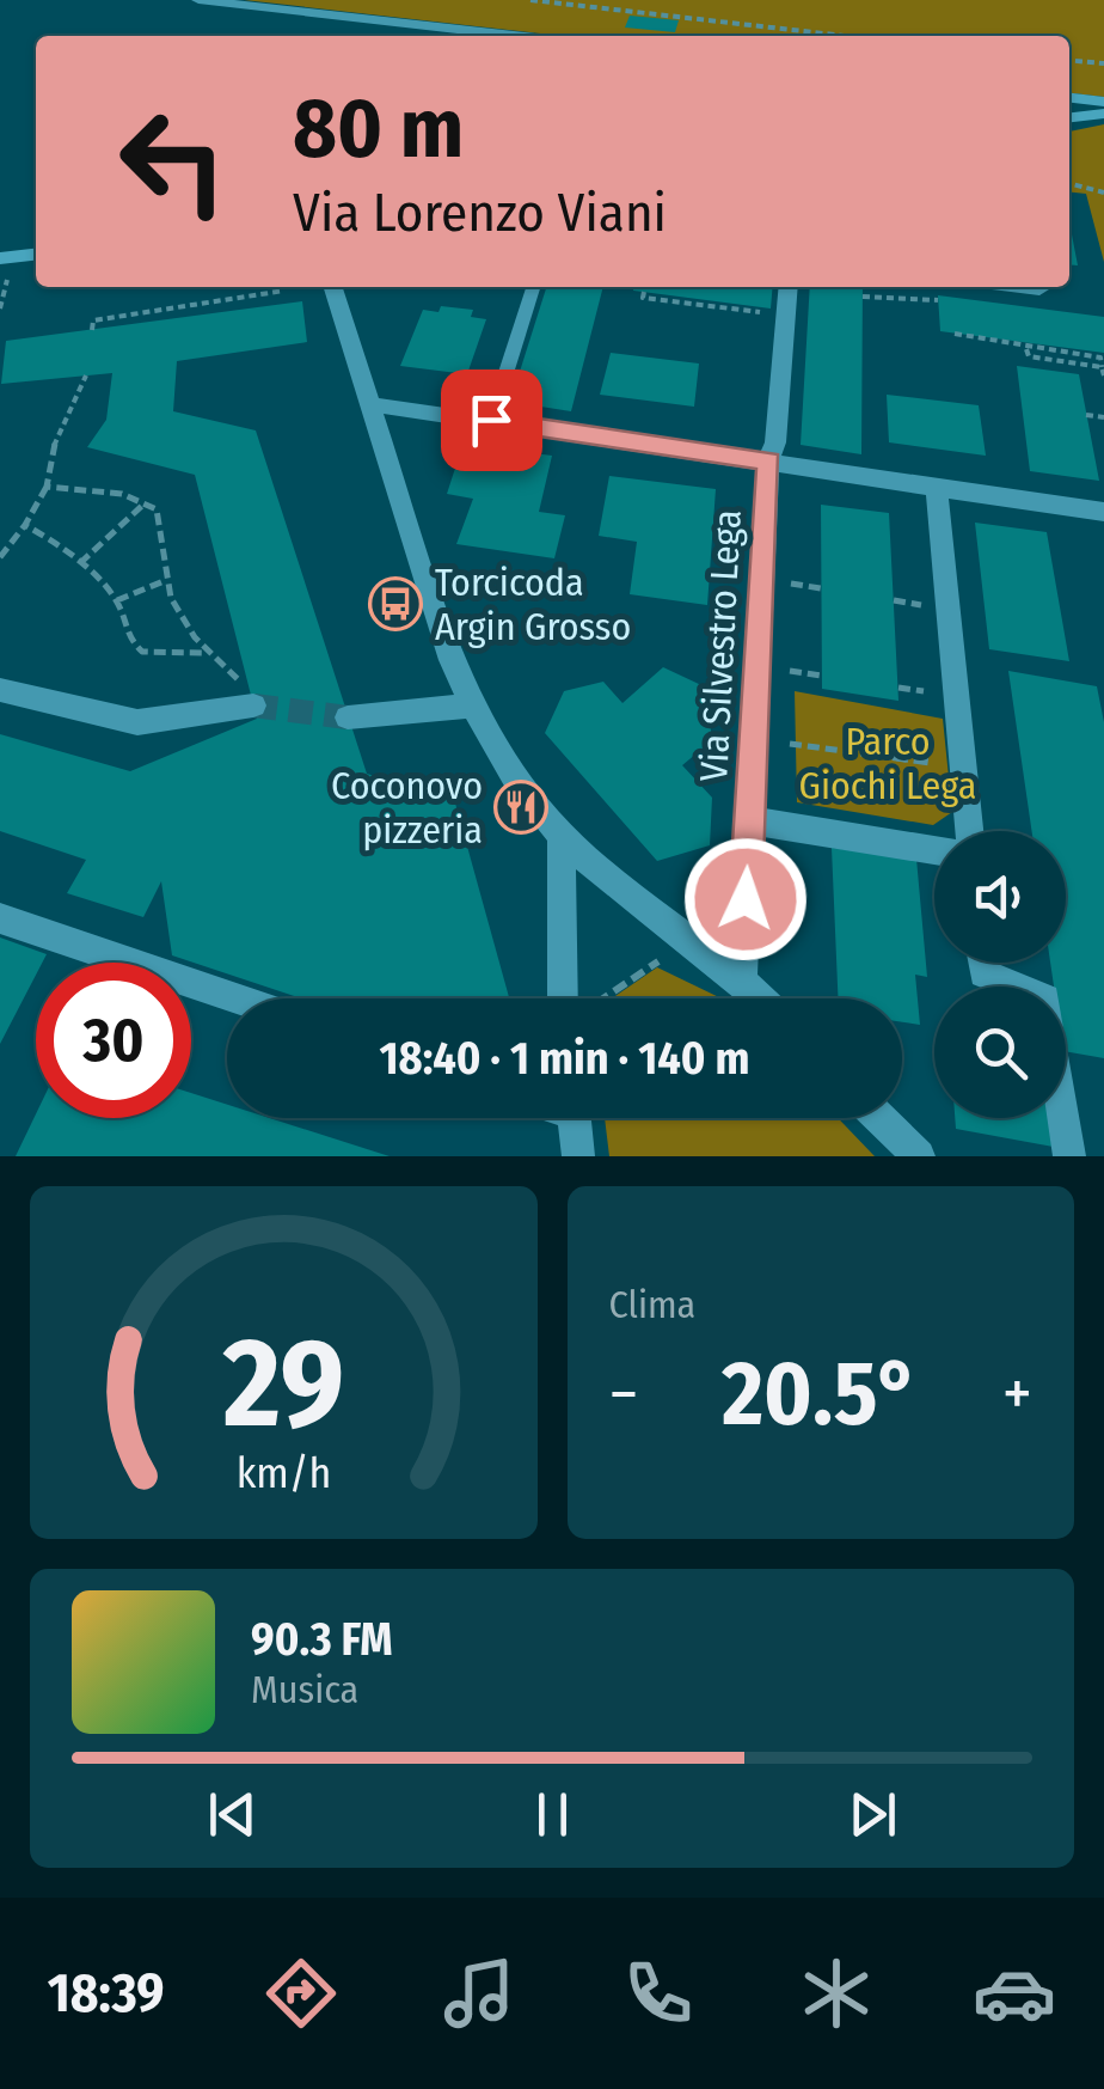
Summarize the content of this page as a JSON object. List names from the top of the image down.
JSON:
{
  "streets": {
    "street": ["Via Silvestro Lega"]
  },
  "parks": ["Parco Giochi Lega"],
  "places": {
    "bus stop": ["Torcicoda Argin Grosso"],
    "restaurant": ["Coconovo pizzeria"]
  },
  "page": {
    "turn": ["80 m", "Via Lorenzo Viani"],
    "limit": "30",
    "trip": "18:40 · 1 min · 140 m",
    "tile": "Clima",
    "heat": ["−", "20.5°", "+"],
    "song": ["90.3 FM", "Musica"],
    "tabs": "18:39",
    "gauge": ["29", "km/h"]
  }
}
